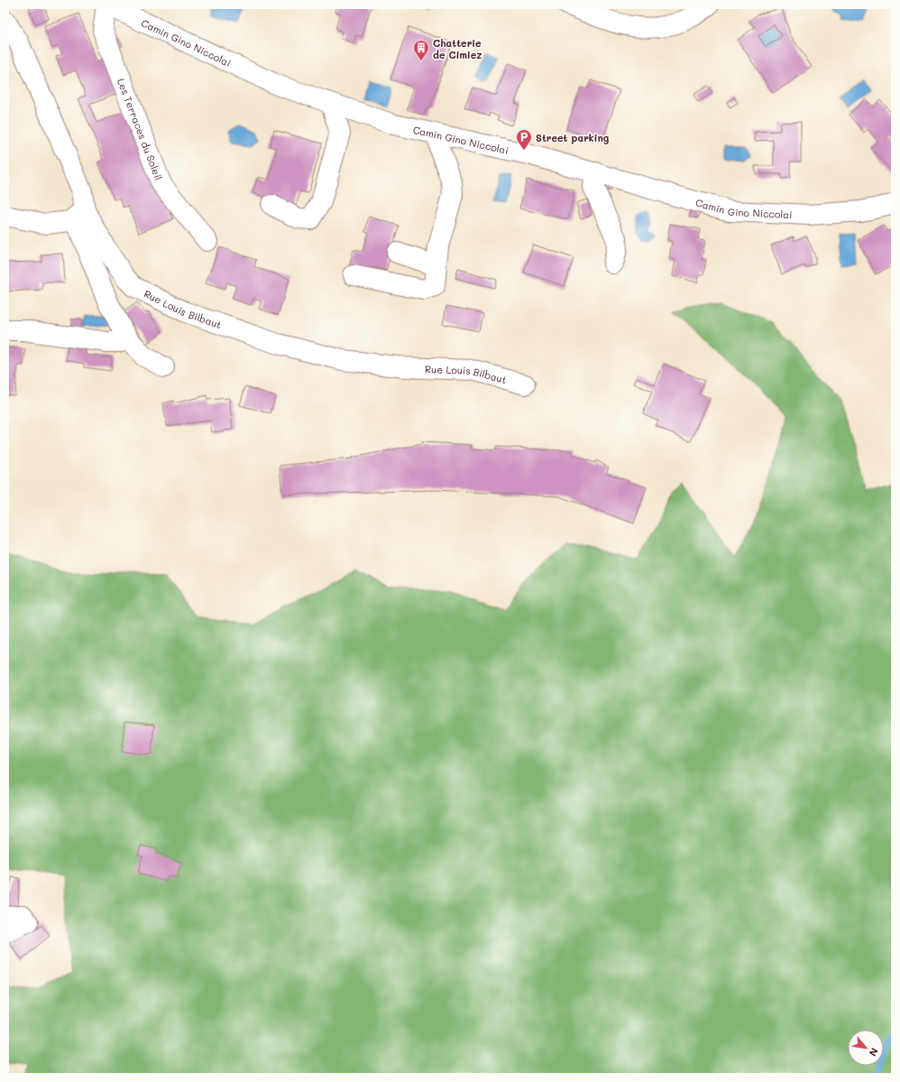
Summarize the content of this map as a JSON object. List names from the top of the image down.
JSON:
{
  "streets": {
    "street": ["Camin Gino Niccolai", "Les Terraces du Soleil", "Rue Louis Bilbaut"]
  },
  "crossings": [
    ["Camin Gino Niccolai", "Les Terraces du Soleil"]
  ],
  "places": {
    "building": ["Chatterie de Cimiez"],
    "parking": ["Street parking"]
  },
  "north": "bottom right"
}
